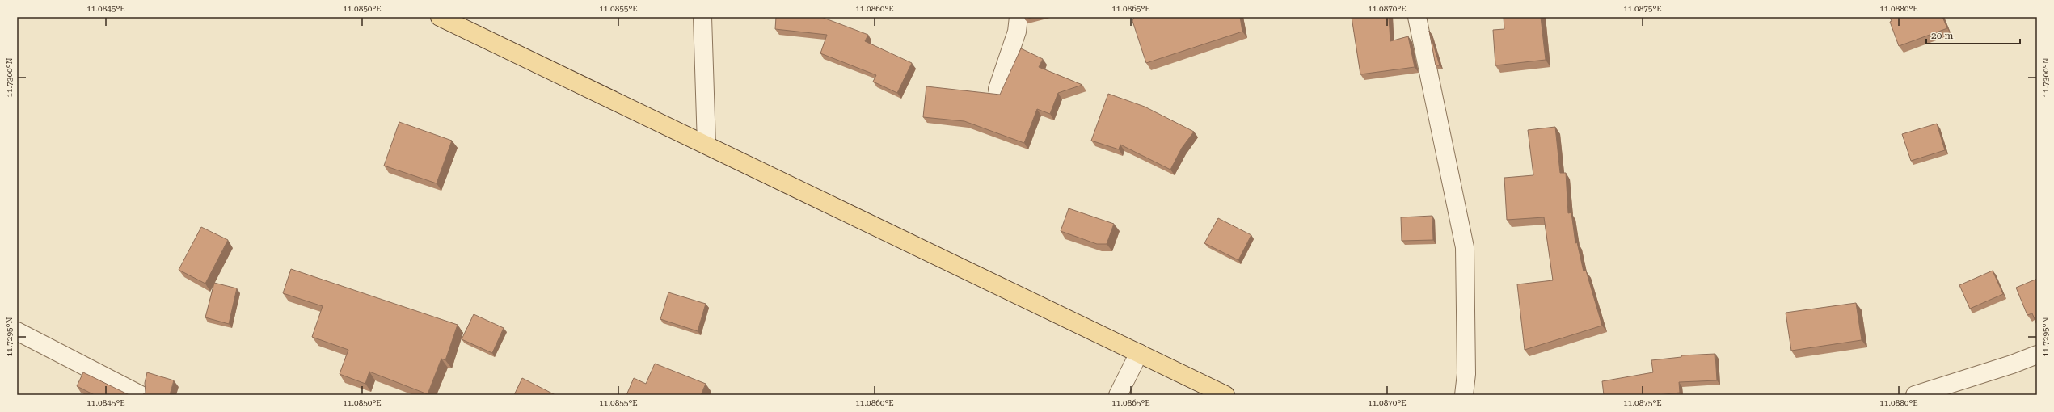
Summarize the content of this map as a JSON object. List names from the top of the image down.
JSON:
{
  "scale_bar": "20 m",
  "coordinates": [
    "11.0845°E",
    "11.0850°E",
    "11.0855°E",
    "11.0860°E",
    "11.0865°E",
    "11.0870°E",
    "11.0875°E",
    "11.0880°E",
    "11.7300°N",
    "11.7295°N"
  ]
}
